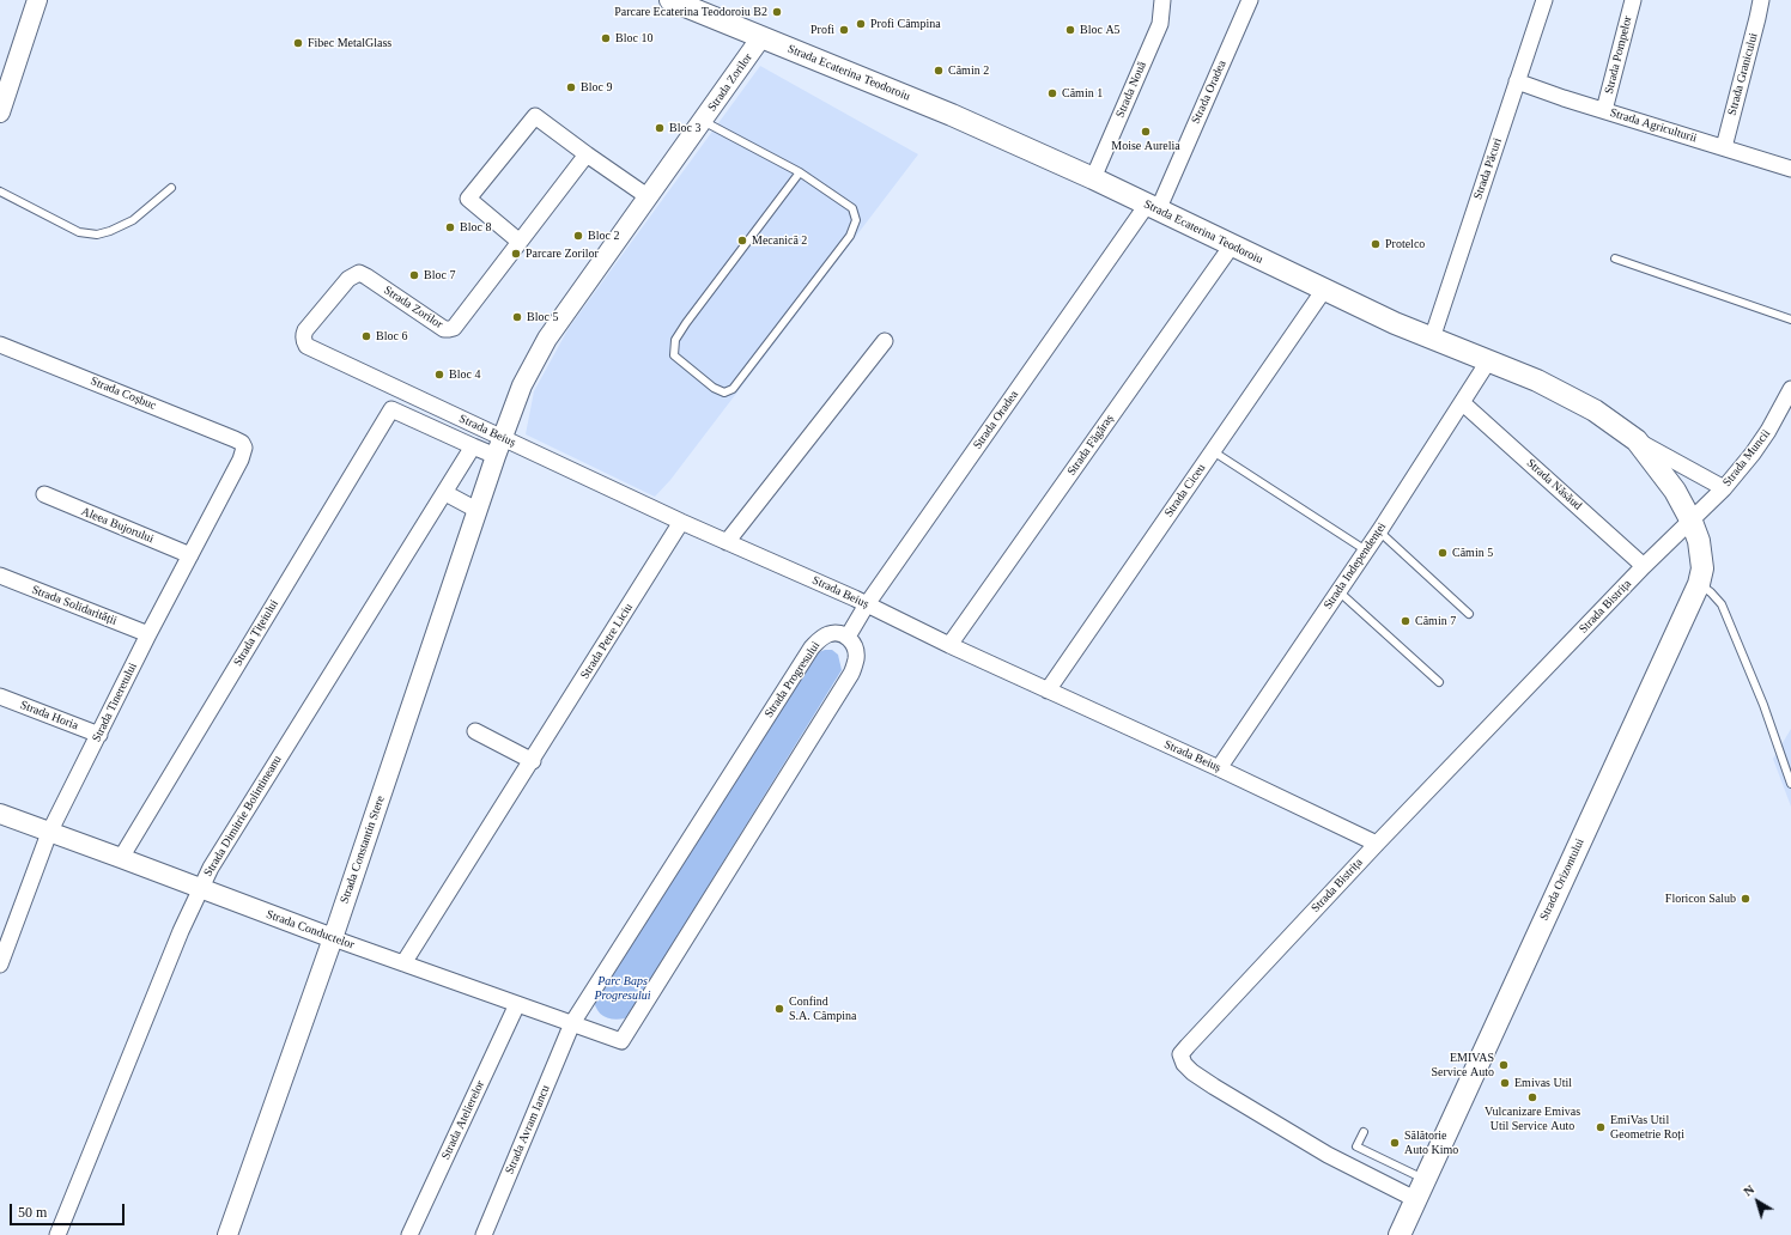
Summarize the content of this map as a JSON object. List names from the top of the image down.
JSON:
{
  "streets": {
    "main road": ["Strada Ecaterina Teodoroiu", "Strada Orizontului"],
    "street": [
      "Strada Pompelor",
      "Strada Granicului",
      "Strada Zorilor",
      "Strada Nouă",
      "Strada Oradea",
      "Strada Agriculturii",
      "Strada Păcuri",
      "Strada Coșbuc",
      "Strada Beiuș",
      "Strada Făgăraș",
      "Strada Muncii",
      "Strada Năsăud",
      "Strada Ciceu",
      "Aleea Bujorului",
      "Strada Independenței",
      "Strada Solidarității",
      "Strada Bistrița",
      "Strada Țițeiului",
      "Strada Petre Liciu",
      "Strada Progresului",
      "Strada Tineretului",
      "Strada Horia",
      "Strada Dimitrie Bolintineanu",
      "Strada Constantin Stere",
      "Strada Conductelor",
      "Strada Atelierelor",
      "Strada Avram Iancu"
    ]
  },
  "crossings": [
    ["Strada Pompelor", "Strada Agriculturii"],
    ["Strada Ecaterina Teodoroiu", "Strada Zorilor"],
    ["Strada Ecaterina Teodoroiu", "Strada Nouă"],
    ["Strada Ecaterina Teodoroiu", "Strada Oradea"],
    ["Strada Ecaterina Teodoroiu", "Strada Păcuri"],
    ["Strada Ecaterina Teodoroiu", "Strada Făgăraș"],
    ["Strada Ecaterina Teodoroiu", "Strada Muncii"],
    ["Strada Ecaterina Teodoroiu", "Strada Ciceu"],
    ["Strada Ecaterina Teodoroiu", "Strada Independenței"],
    ["Strada Ecaterina Teodoroiu", "Strada Bistrița"],
    ["Strada Ecaterina Teodoroiu", "Strada Orizontului"],
    ["Strada Granicului", "Strada Agriculturii"],
    ["Strada Zorilor", "Strada Beiuș"],
    ["Strada Zorilor", "Strada Constantin Stere"],
    ["Strada Oradea", "Strada Beiuș"],
    ["Strada Oradea", "Strada Progresului"],
    ["Strada Oradea", "Strada Conductelor"],
    ["Strada Agriculturii", "Strada Păcuri"],
    ["Strada Coșbuc", "Strada Tineretului"],
    ["Strada Beiuș", "Strada Făgăraș"],
    ["Strada Beiuș", "Strada Ciceu"],
    ["Strada Beiuș", "Strada Independenței"],
    ["Strada Beiuș", "Strada Bistrița"],
    ["Strada Beiuș", "Strada Petre Liciu"],
    ["Strada Muncii", "Strada Bistrița"],
    ["Strada Muncii", "Strada Orizontului"],
    ["Strada Năsăud", "Strada Independenței"],
    ["Strada Năsăud", "Strada Bistrița"],
    ["Aleea Bujorului", "Strada Tineretului"],
    ["Strada Solidarității", "Strada Tineretului"],
    ["Strada Bistrița", "Strada Orizontului"],
    ["Strada Țițeiului", "Strada Dimitrie Bolintineanu"],
    ["Strada Țițeiului", "Strada Conductelor"],
    ["Strada Petre Liciu", "Strada Conductelor"],
    ["Strada Progresului", "Strada Conductelor"],
    ["Strada Progresului", "Strada Avram Iancu"],
    ["Strada Tineretului", "Strada Horia"],
    ["Strada Tineretului", "Strada Conductelor"],
    ["Strada Dimitrie Bolintineanu", "Strada Conductelor"],
    ["Strada Constantin Stere", "Strada Conductelor"],
    ["Strada Conductelor", "Strada Atelierelor"],
    ["Strada Conductelor", "Strada Avram Iancu"]
  ],
  "parks": ["Parc Baps Progresului"],
  "places": [
    "Parcare Ecaterina Teodoroiu B2",
    "Profi Câmpina",
    "Profi",
    "Bloc A5",
    "Bloc 10",
    "Fibec MetalGlass",
    "Cămin 2",
    "Bloc 9",
    "Cămin 1",
    "Bloc 3",
    "Moise Aurelia",
    "Bloc 8",
    "Bloc 2",
    "Mecanică 2",
    "Protelco",
    "Parcare Zorilor",
    "Bloc 7",
    "Bloc 5",
    "Bloc 6",
    "Bloc 4",
    "Cămin 5",
    "Cămin 7",
    "Floricon Salub",
    "Confind S.A. Câmpina",
    "EMIVAS Service Auto",
    "Emivas Util",
    "Vulcanizare Emivas Util Service Auto",
    "EmiVas Util Geometrie Roți",
    "Sălătorie Auto Kimo"
  ],
  "scale_bar": "50 m",
  "north": "top left"
}
